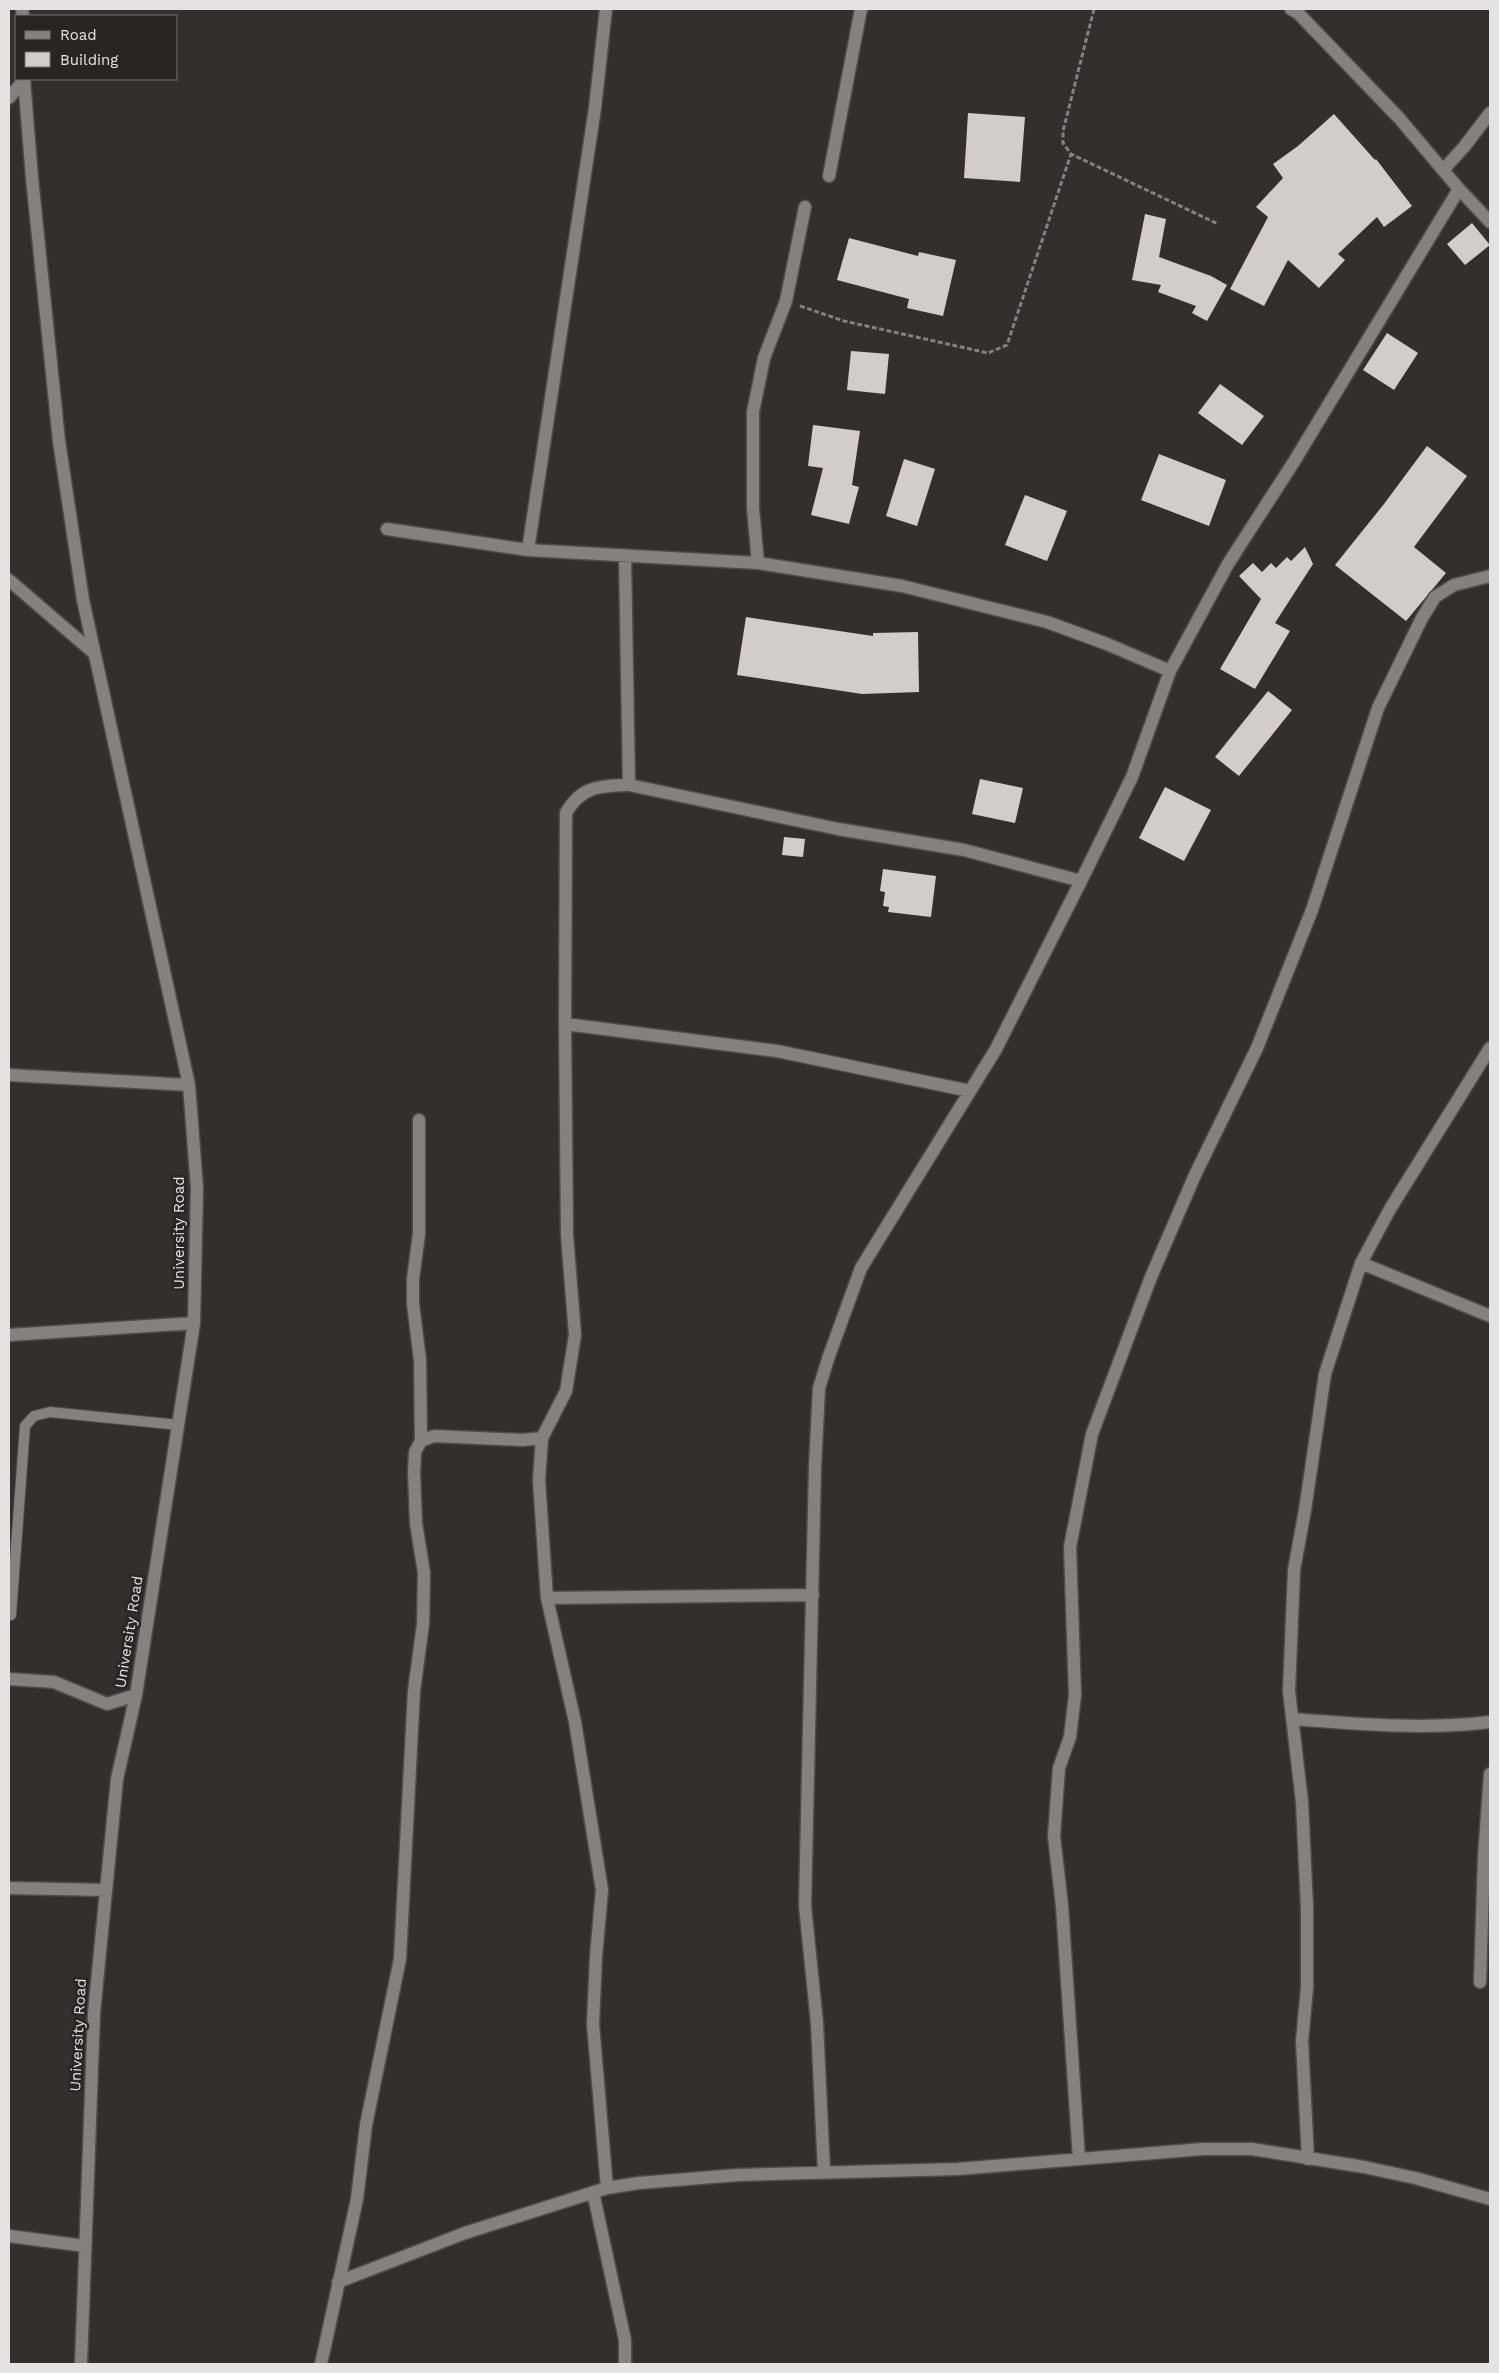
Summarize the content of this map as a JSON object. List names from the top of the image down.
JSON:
{
  "streets": {
    "street": ["University Road"]
  },
  "legend": ["Road", "Building"]
}
